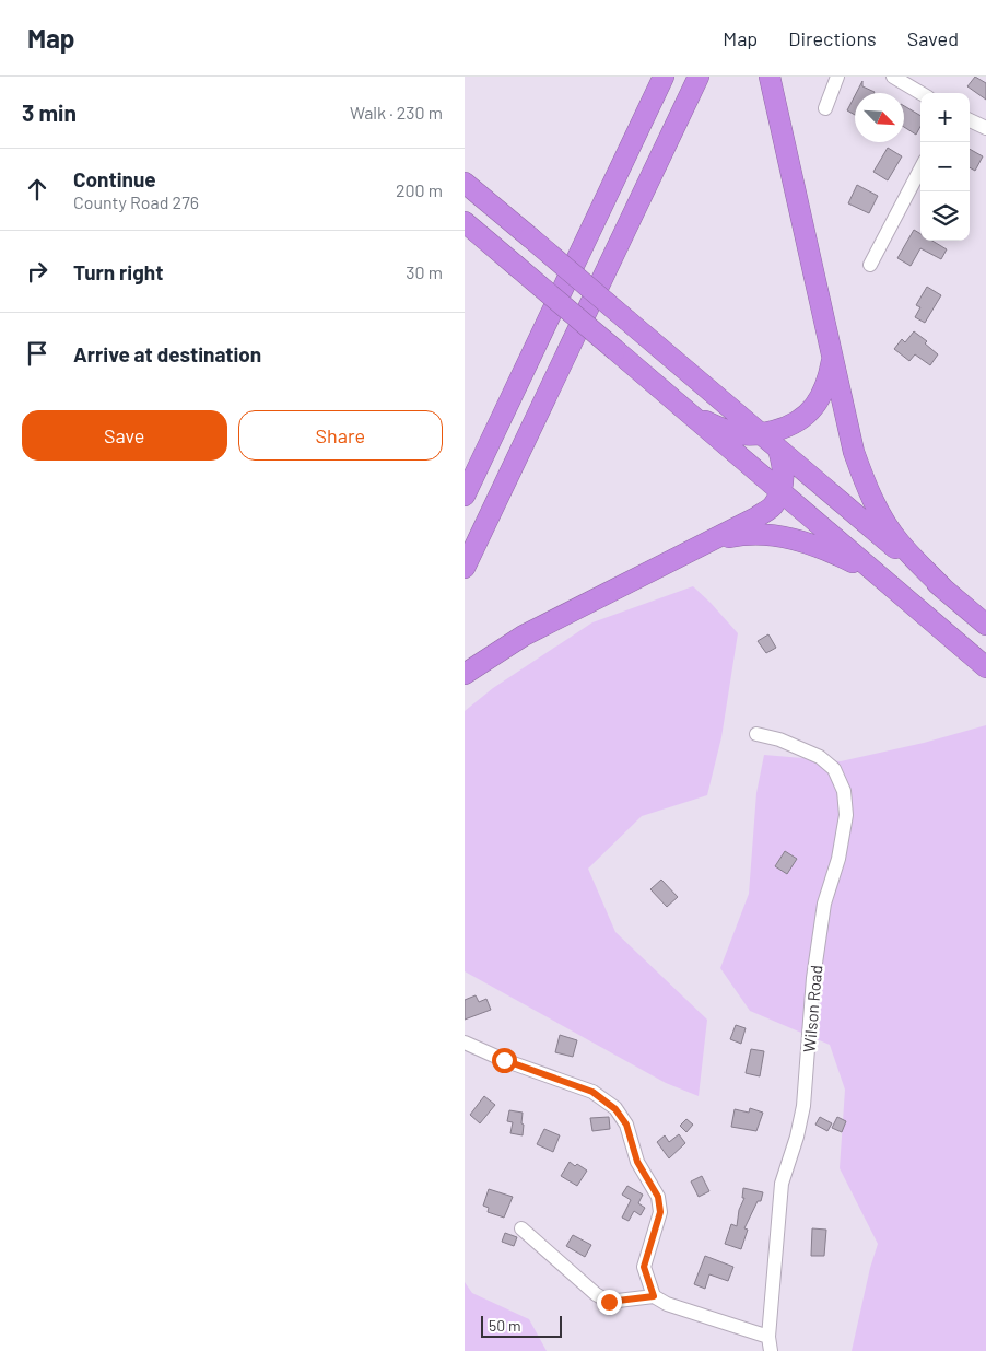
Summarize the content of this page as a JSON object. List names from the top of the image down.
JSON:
{
  "streets": {
    "street": ["Wilson Road"]
  },
  "scale_bar": "50 m",
  "north": "bottom right",
  "page": {
    "header": "Map",
    "nav": ["Map", "Directions", "Saved"],
    "heading": ["3 min", "Walk · 230 m"],
    "map_buttons": ["+", "−"],
    "list": [
      ["Continue", "County Road 276", "200 m"],
      ["Turn right", "30 m"],
      "Arrive at destination"
    ],
    "buttons": ["Save", "Share"],
    "scale": "50 m"
  }
}
